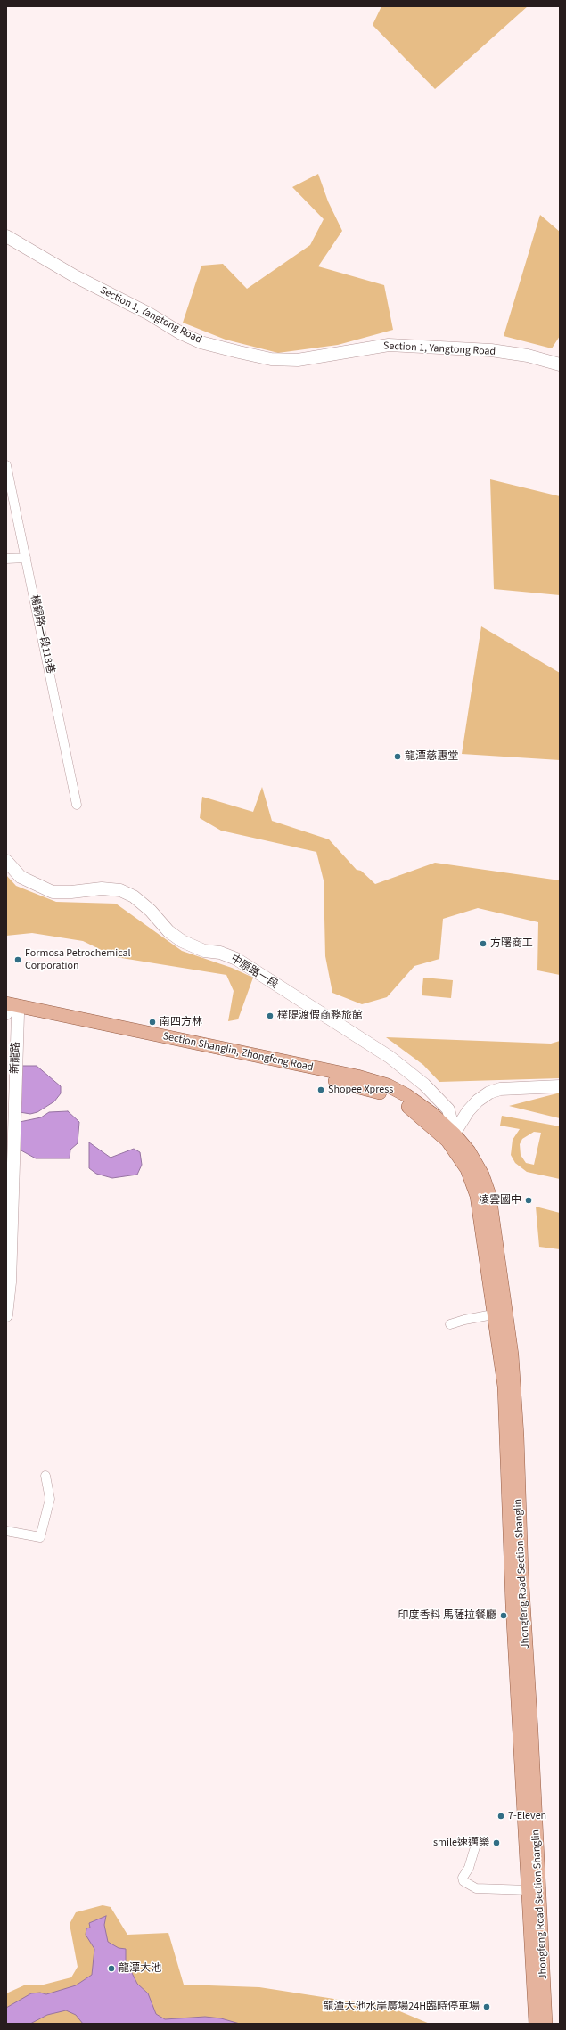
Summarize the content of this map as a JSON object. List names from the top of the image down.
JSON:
{
  "streets": {
    "main road": ["Section Shanglin, Zhongfeng Road", "Jhongfeng Road Section Shanglin"],
    "street": [
      "Section 1, Yangtong Road",
      "楊銅路一段118巷",
      "中原路一段",
      "新龍路"
    ]
  },
  "crossings": [
    ["中原路一段", "Section Shanglin, Zhongfeng Road"],
    ["中原路一段", "Jhongfeng Road Section Shanglin"],
    ["Section Shanglin, Zhongfeng Road", "新龍路"],
    ["Section Shanglin, Zhongfeng Road", "Jhongfeng Road Section Shanglin"]
  ],
  "places": [
    "龍潭慈惠堂",
    "方曙商工",
    "Formosa Petrochemical Corporation",
    "樸隄渡假商務旅館",
    "南四方林",
    "Shopee Xpress",
    "凌雲國中",
    "印度香料 馬薩拉餐廳",
    "7-Eleven",
    "smile速邁樂",
    "龍潭大池",
    "龍潭大池水岸廣場24H臨時停車場"
  ]
}
